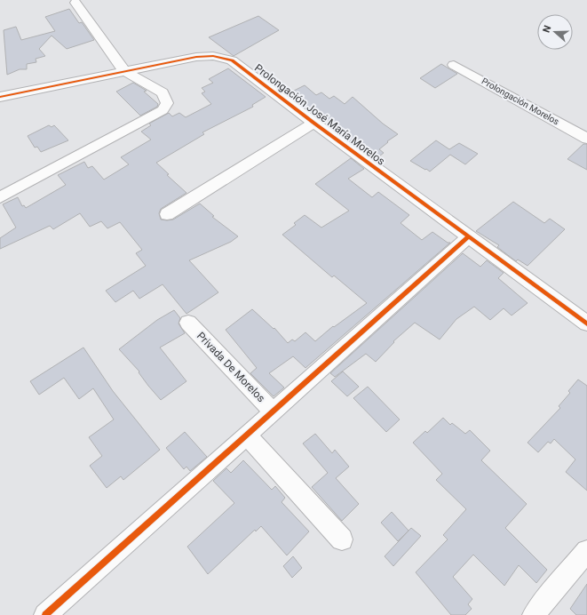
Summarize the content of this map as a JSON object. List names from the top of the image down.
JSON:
{
  "streets": {
    "street": ["Prolongación Morelos", "Prolongación José María Morelos", "Privada De Morelos"]
  },
  "north": "left"
}
